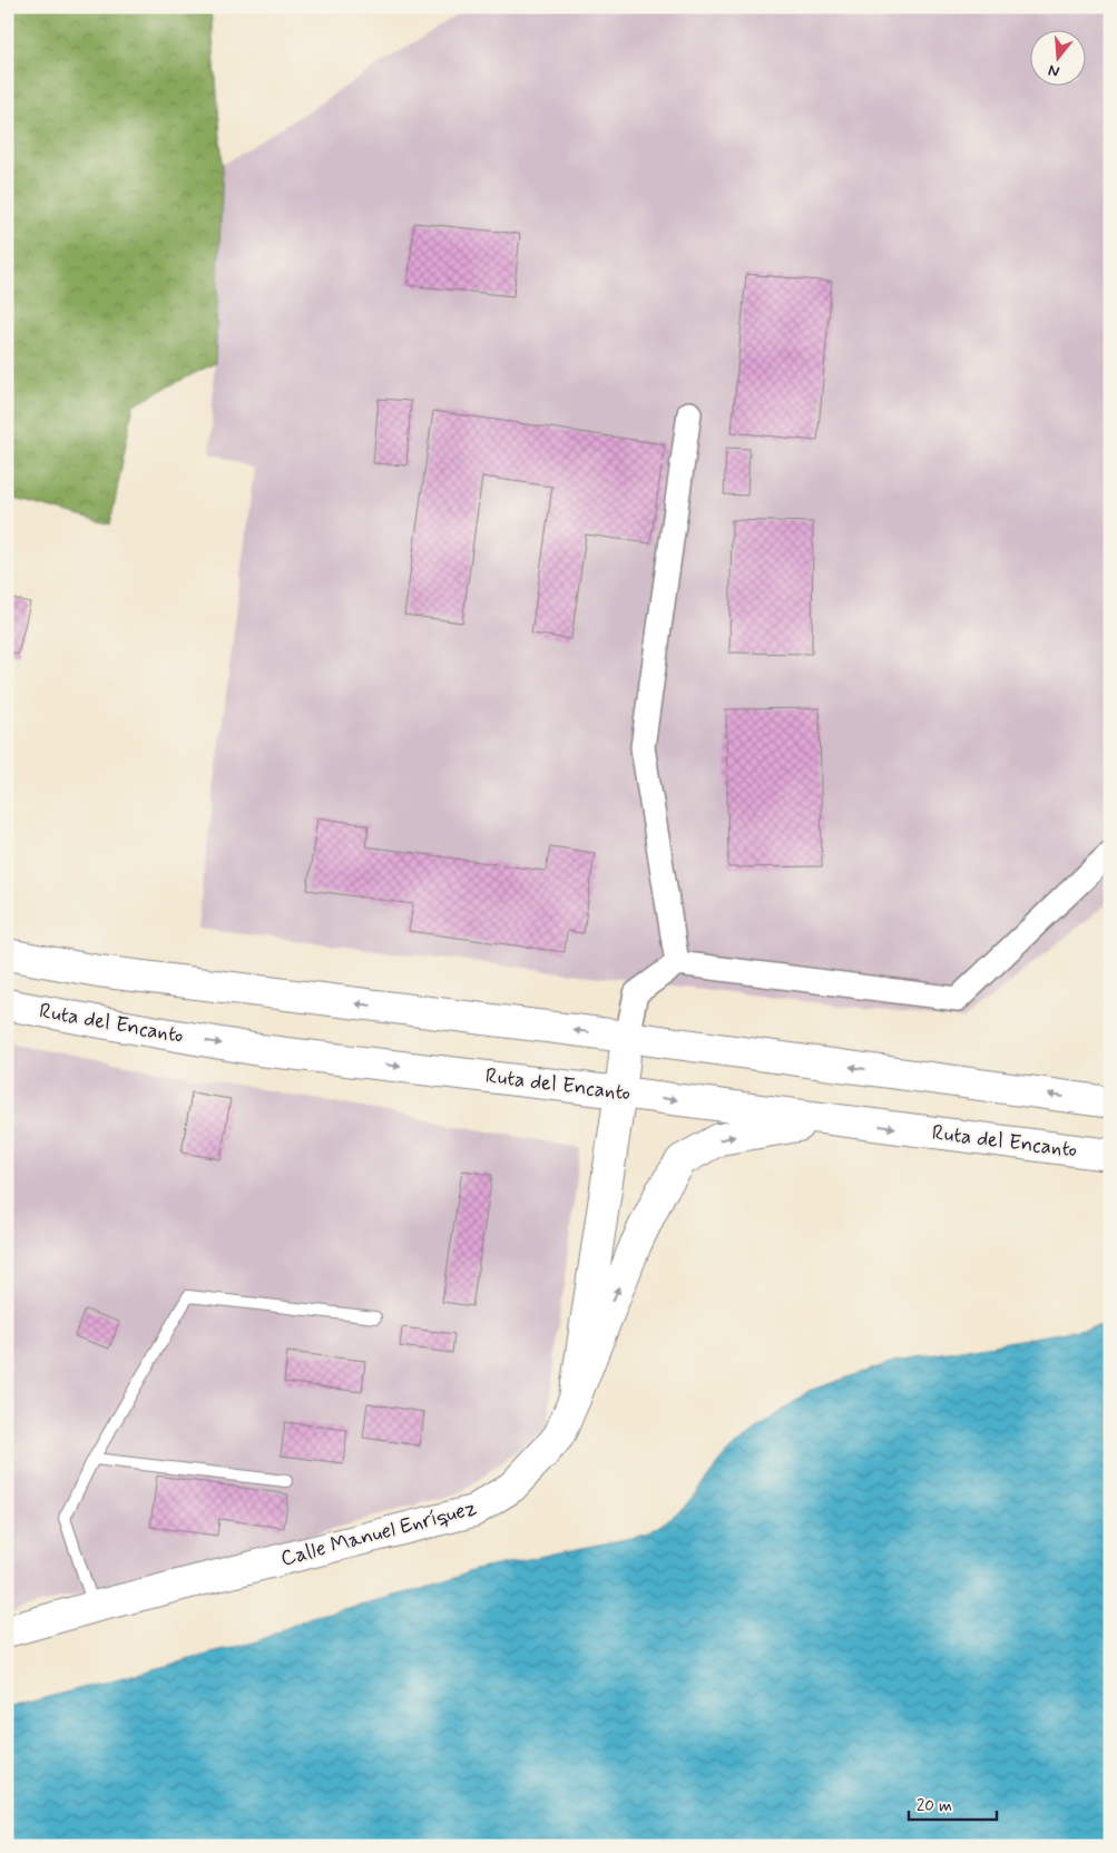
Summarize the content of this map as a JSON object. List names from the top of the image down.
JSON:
{
  "streets": {
    "main road": ["Ruta del Encanto", "Calle Manuel Enríquez"]
  },
  "crossings": [
    ["Ruta del Encanto", "Calle Manuel Enríquez"]
  ],
  "scale_bar": "20 m",
  "north": "bottom"
}
